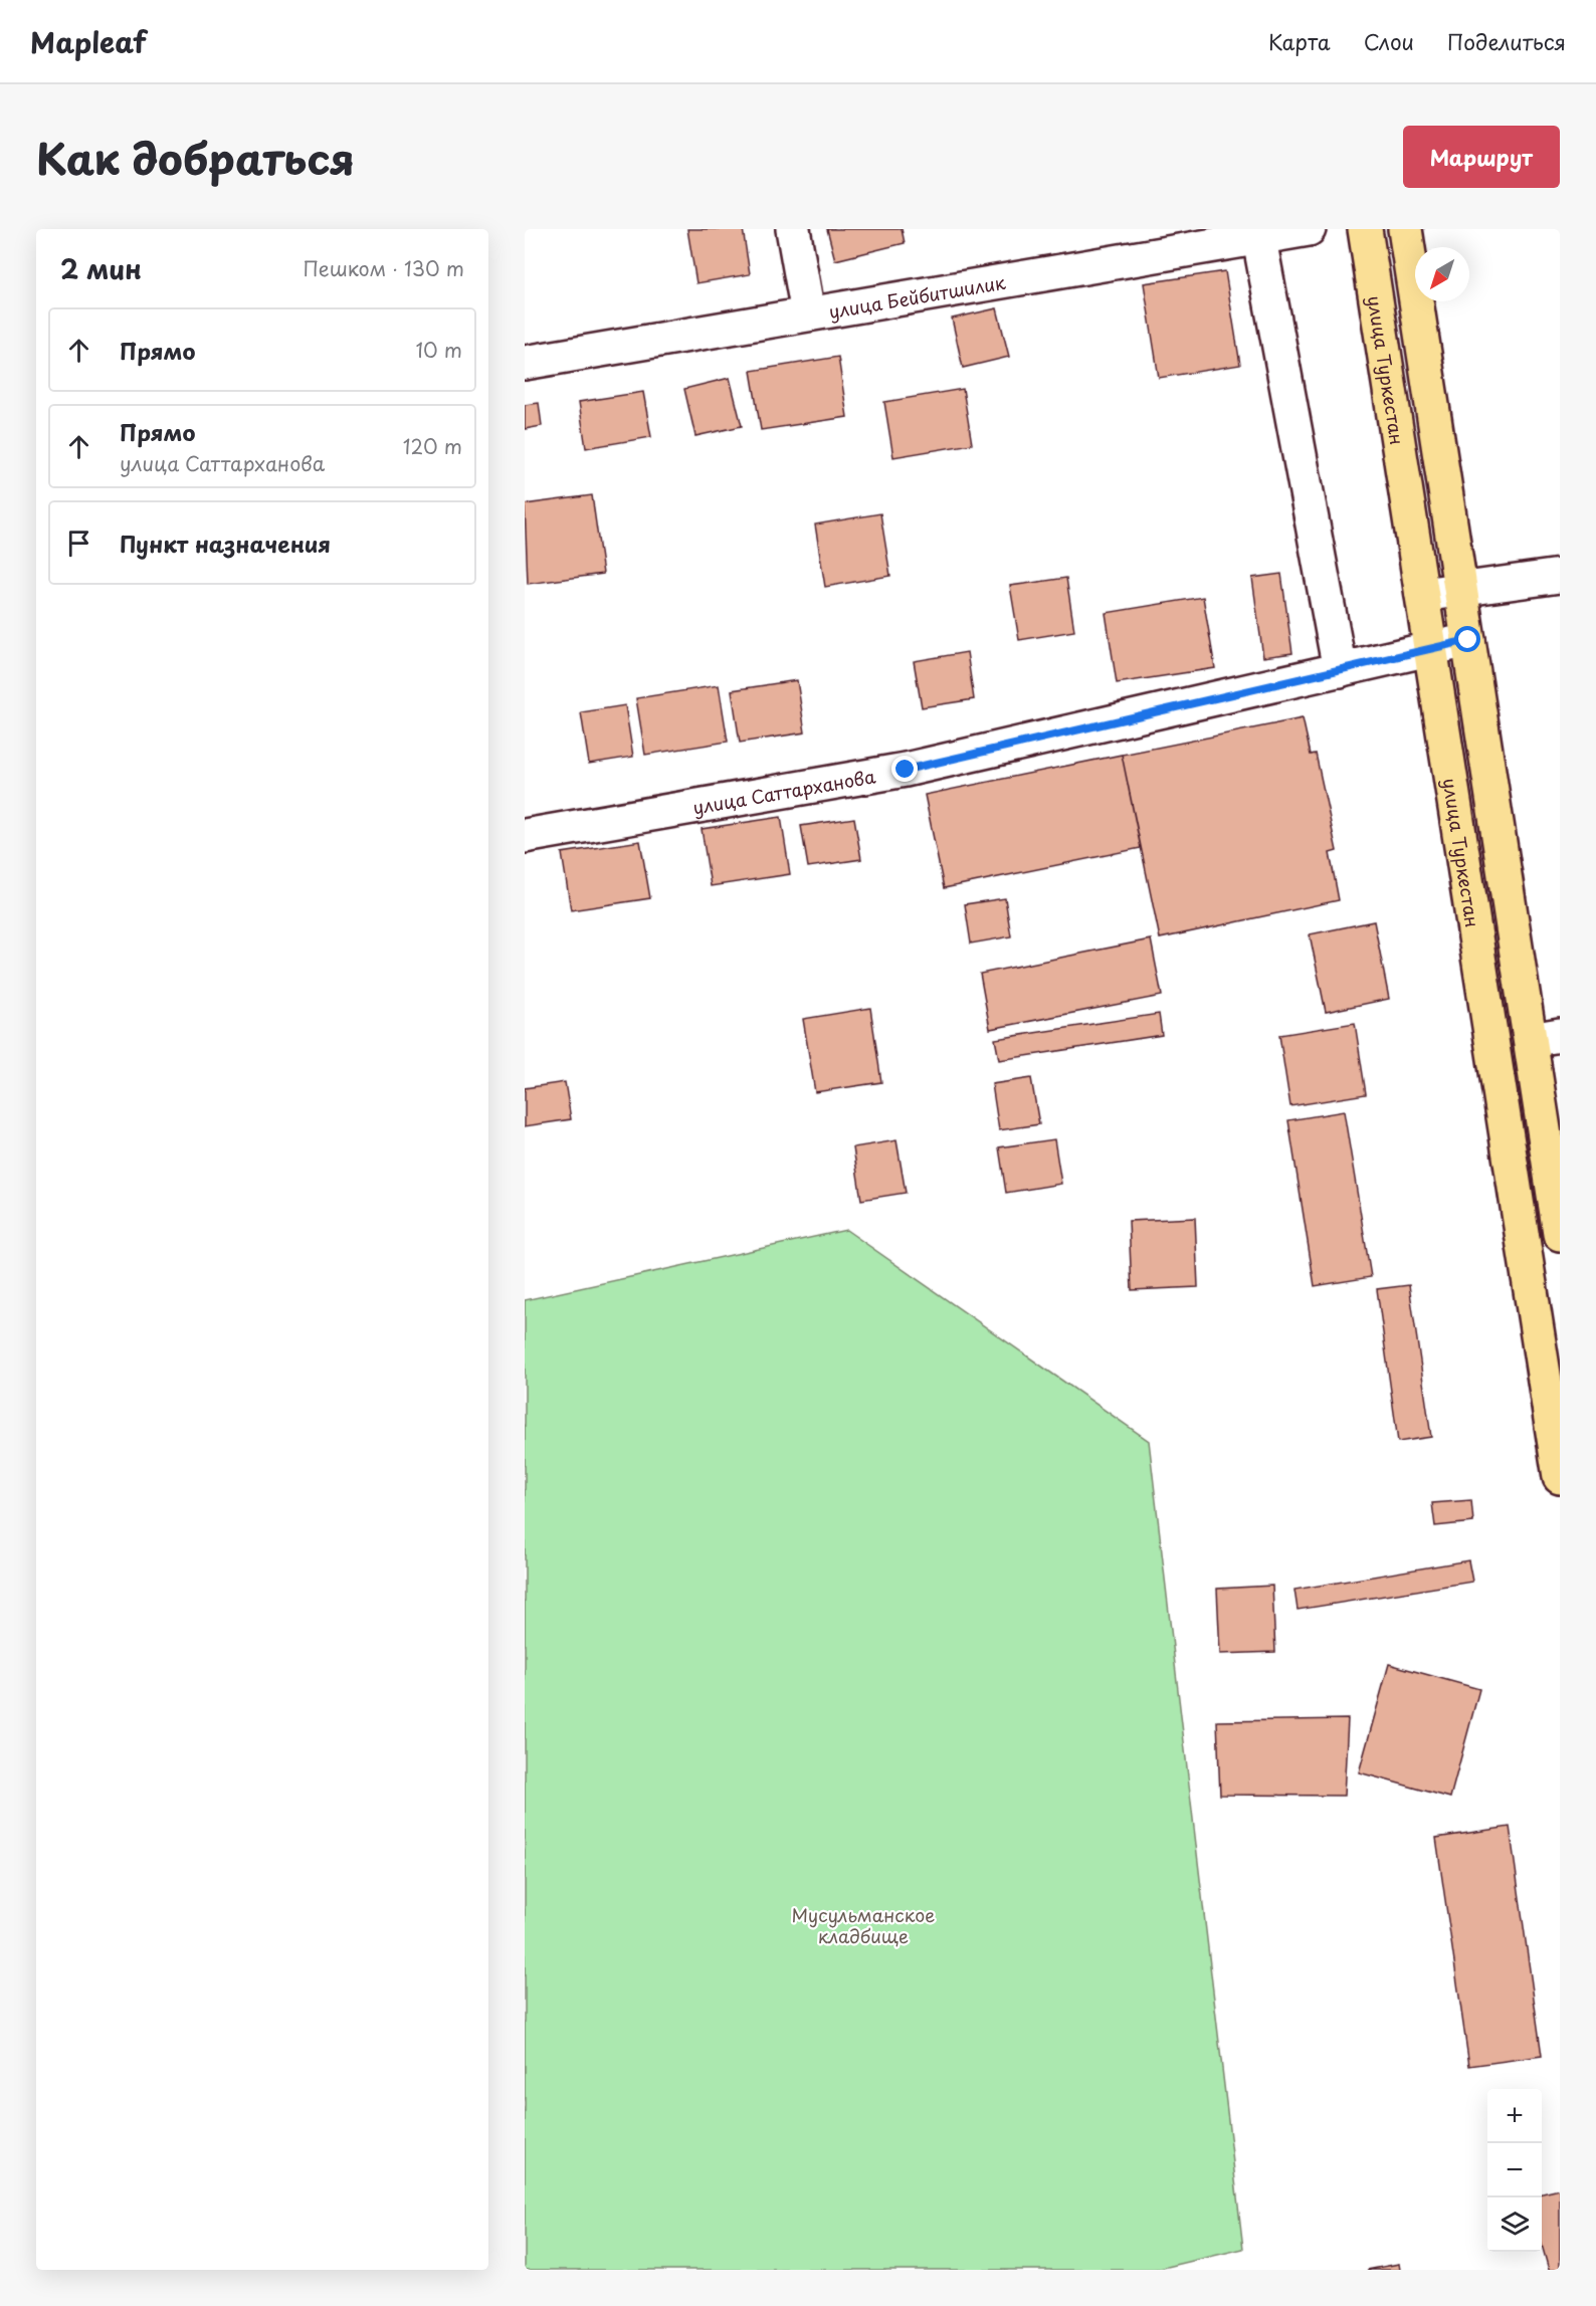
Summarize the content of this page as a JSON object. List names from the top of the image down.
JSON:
{
  "streets": {
    "highway": ["улица Туркестан"],
    "street": ["улица Бейбитшилик", "улица Саттарханова"]
  },
  "crossings": [
    ["улица Туркестан", "улица Саттарханова"]
  ],
  "parks": ["Мусульманское кладбище"],
  "north": "bottom left",
  "page": {
    "header": "Mapleaf",
    "nav": ["Карта", "Слои", "Поделиться"],
    "title": "Как добраться",
    "buttons": "Маршрут",
    "heading": ["2 мин", "Пешком · 130 m"],
    "list": [
      ["Прямо", "10 m"],
      ["Прямо", "улица Саттарханова", "120 m"],
      "Пункт назначения"
    ],
    "map_buttons": ["+", "−"]
  }
}
